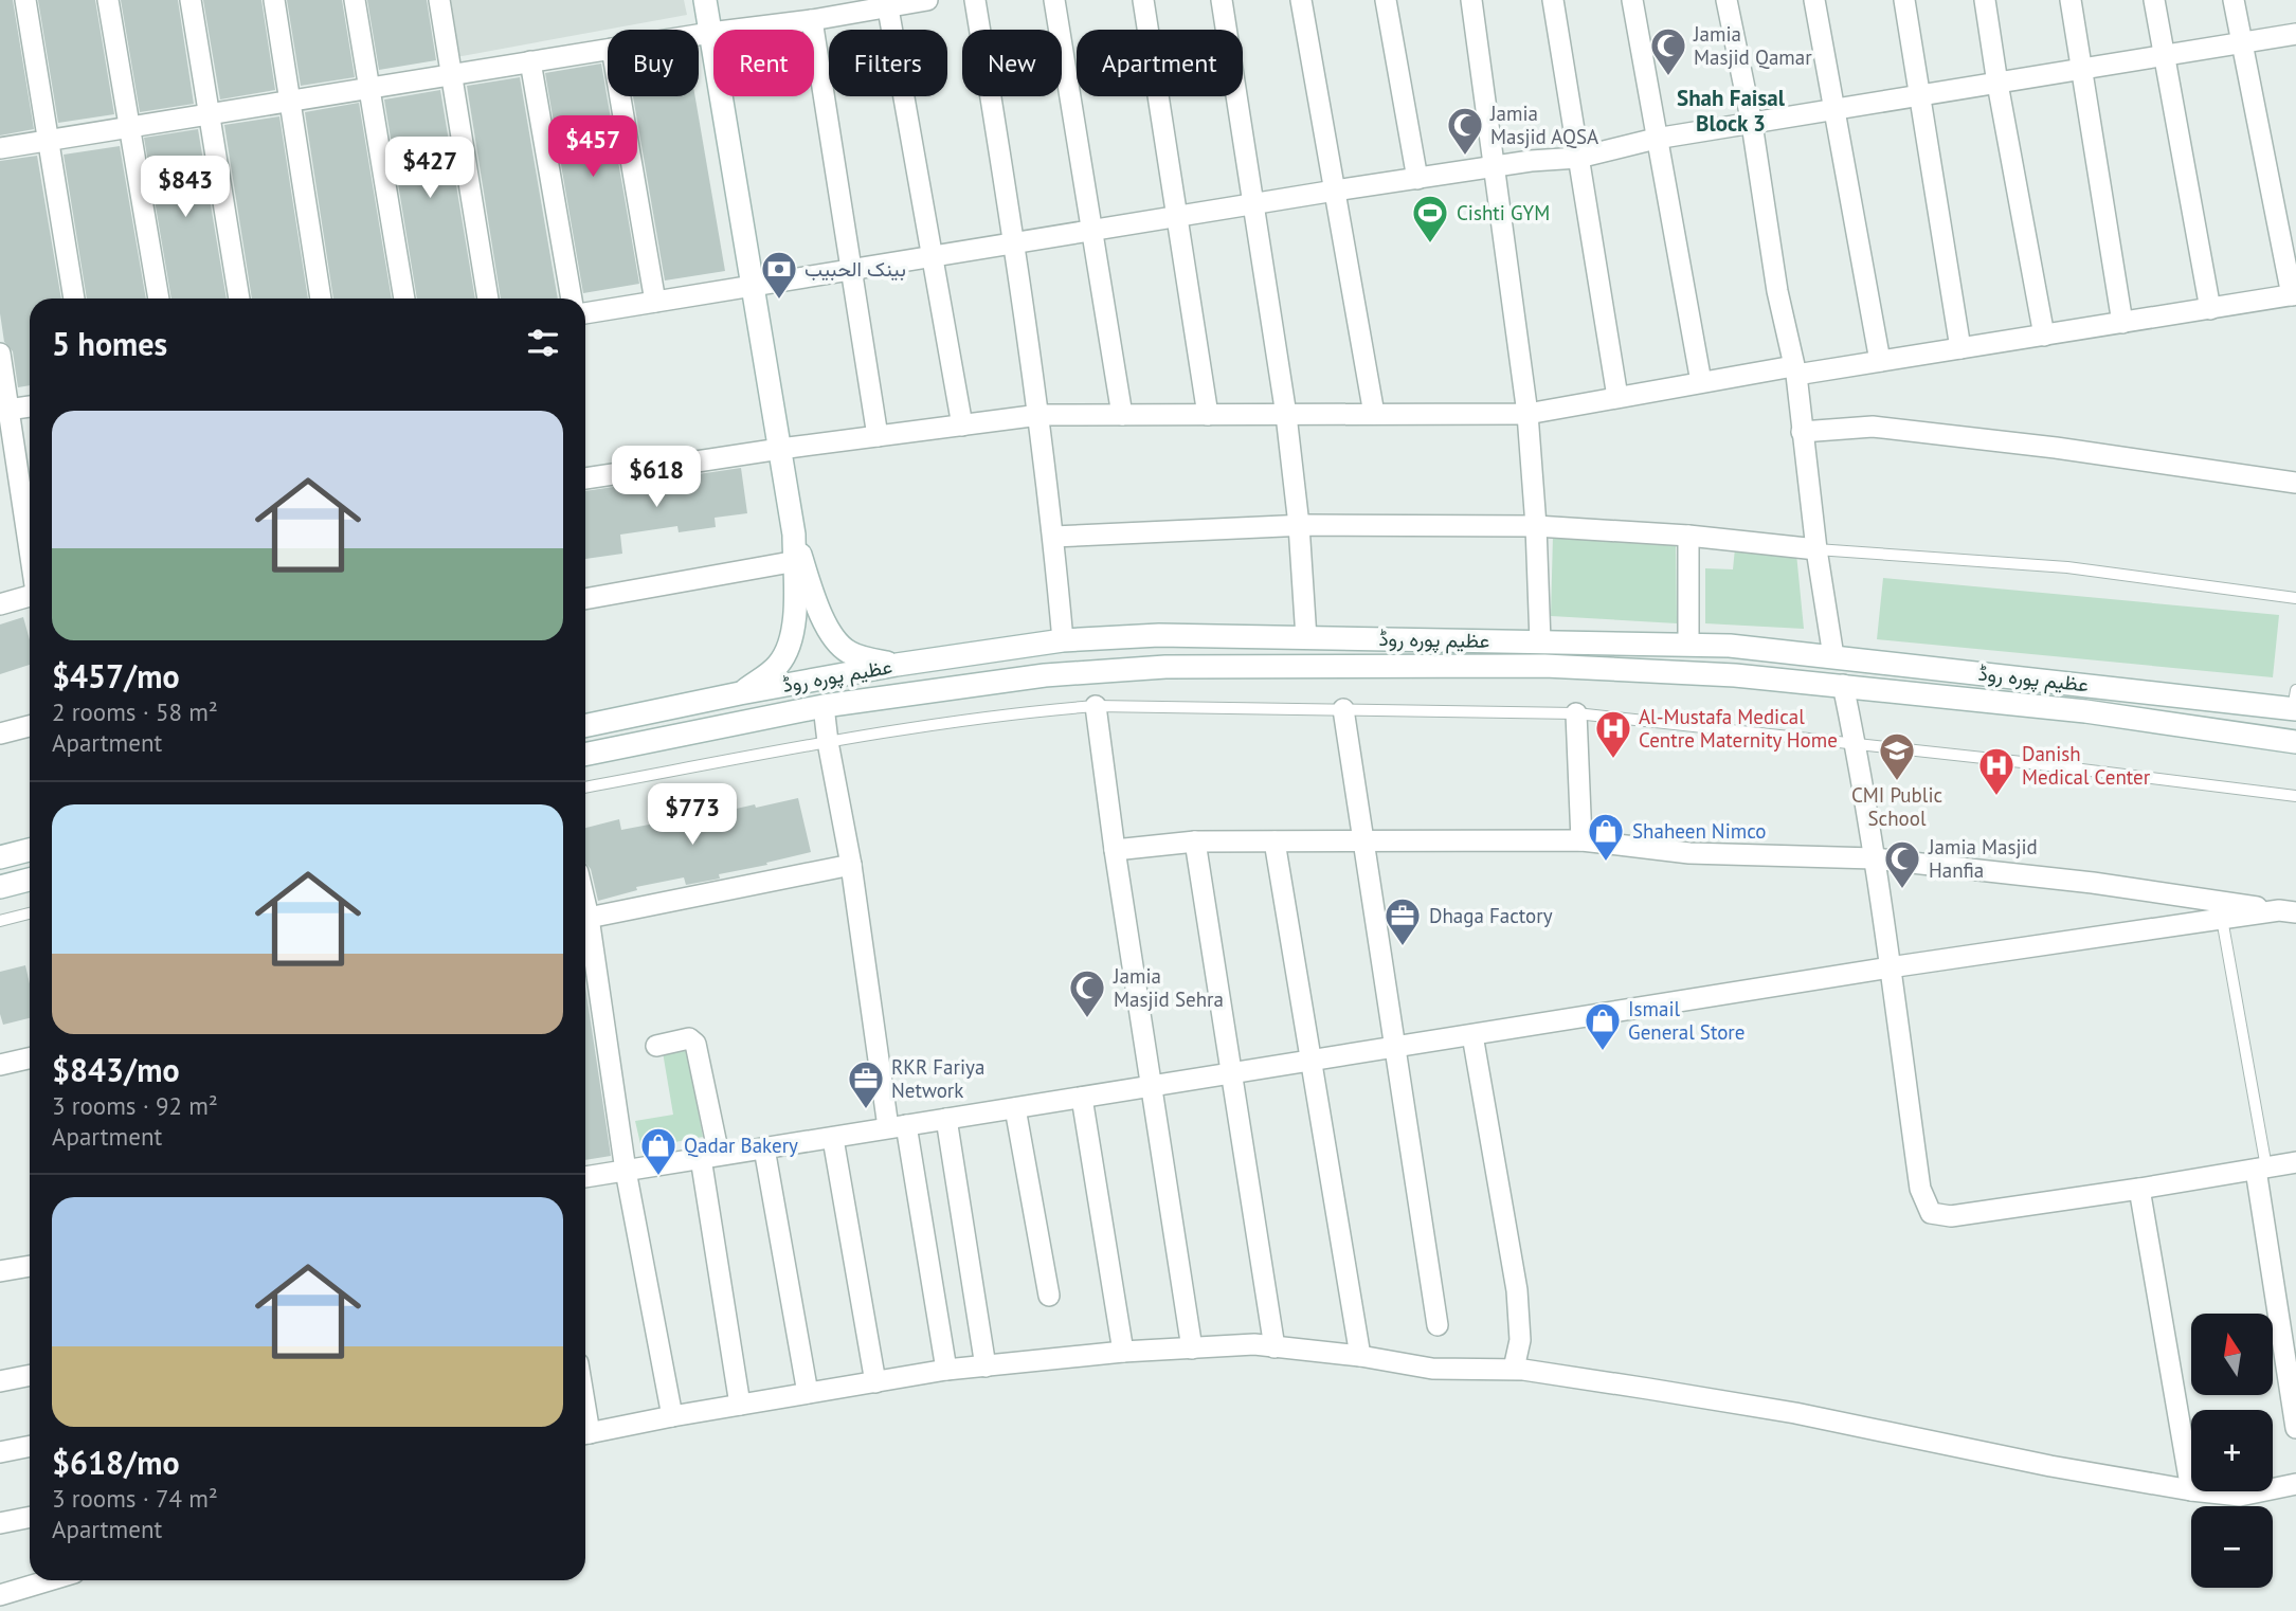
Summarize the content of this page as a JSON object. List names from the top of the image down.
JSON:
{
  "streets": {
    "main road": ["عظیم پورہ روڈ"]
  },
  "districts": ["Shah Faisal Block 3"],
  "places": {
    "mosque": [
      "Jamia Masjid Qamar",
      "Jamia Masjid AQSA",
      "Jamia Masjid Hanfia",
      "Jamia Masjid Sehra"
    ],
    "sports": ["Cishti GYM"],
    "bank": ["بينک الحبيب"],
    "hospital": ["Al-Mustafa Medical Centre Maternity Home", "Danish Medical Center"],
    "school or university": ["CMI Public School"],
    "shop": ["Shaheen Nimco", "Ismail General Store", "Qadar Bakery"],
    "office": ["Dhaga Factory", "RKR Fariya Network"]
  },
  "north": "top",
  "page": {
    "chip": [
      "Buy",
      "Rent",
      "Filters",
      "New",
      "Apartment"
    ],
    "price": [
      "$457",
      "$427",
      "$843",
      "$618",
      "$773"
    ],
    "heading": "5 homes",
    "list": [
      {
        "name": "$457/mo",
        "note": "2 rooms · 58 m² · Apartment"
      },
      {
        "name": "$843/mo",
        "note": "3 rooms · 92 m² · Apartment"
      },
      {
        "name": "$618/mo",
        "note": "3 rooms · 74 m² · Apartment"
      }
    ],
    "map_buttons": ["+", "−"]
  }
}
